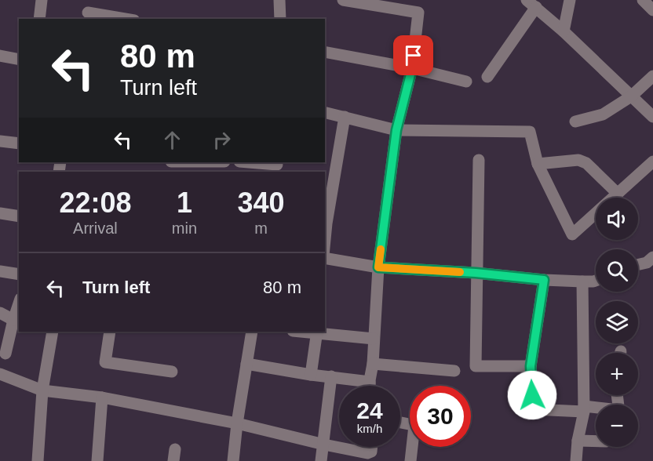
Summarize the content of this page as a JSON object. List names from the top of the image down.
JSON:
{
  "page": {
    "turn": ["80 m", "Turn left"],
    "eta": [
      "22:08",
      "Arrival",
      "1",
      "min",
      "340",
      "m"
    ],
    "map_buttons": ["+", "−"],
    "list": [
      {
        "name": "Turn left",
        "value": "80 m"
      }
    ],
    "speed": "24 km/h",
    "limit": "30"
  }
}
